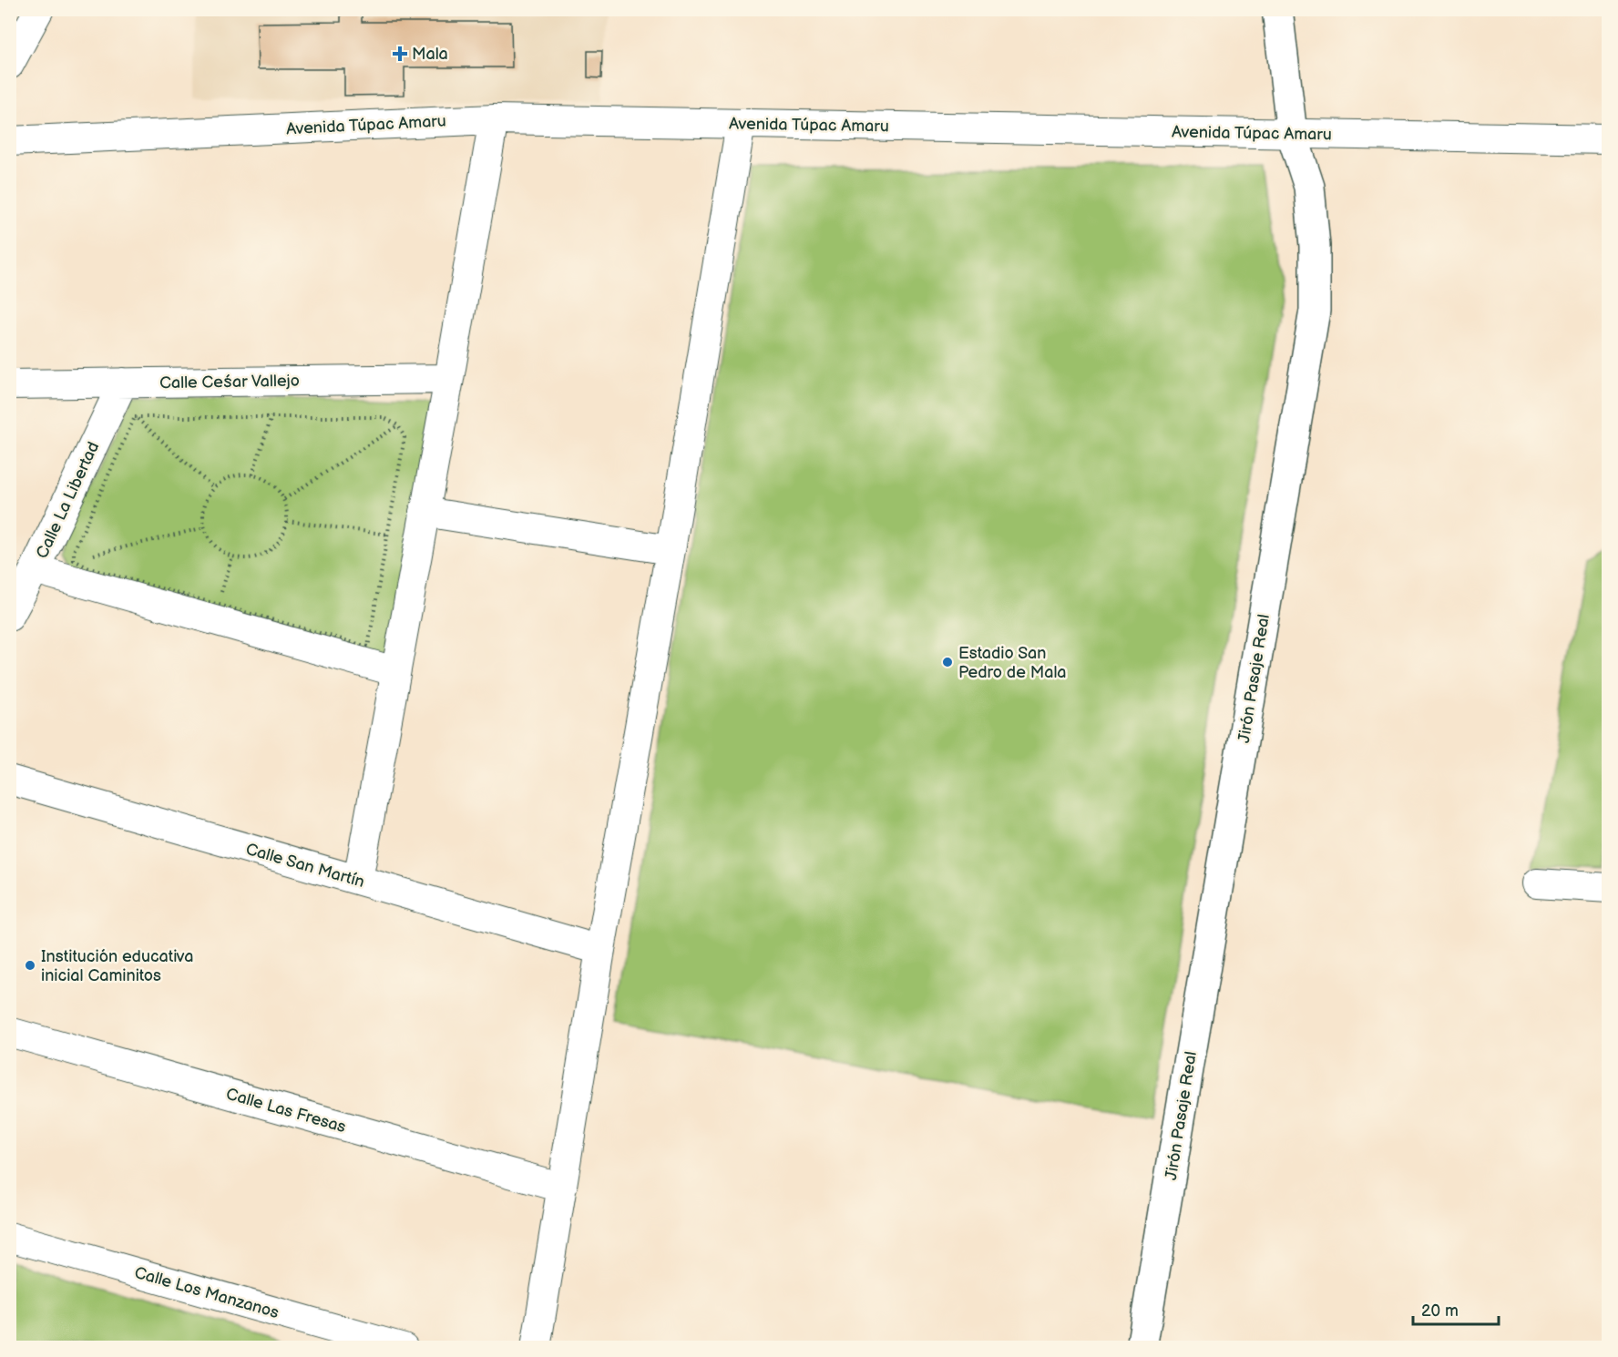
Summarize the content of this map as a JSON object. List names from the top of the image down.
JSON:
{
  "streets": {
    "street": [
      "Avenida Túpac Amaru",
      "Calle Ceśar Vallejo",
      "Calle La Libertad",
      "Jirón Pasaje Real",
      "Calle San Martín",
      "Calle Las Fresas",
      "Calle Los Manzanos"
    ]
  },
  "crossings": [
    ["Avenida Túpac Amaru", "Jirón Pasaje Real"],
    ["Calle Ceśar Vallejo", "Calle La Libertad"]
  ],
  "places": {
    "health": ["Mala"],
    "other": ["Estadio San Pedro de Mala", "Institución educativa inicial Caminitos"]
  },
  "scale_bar": "20 m"
}
